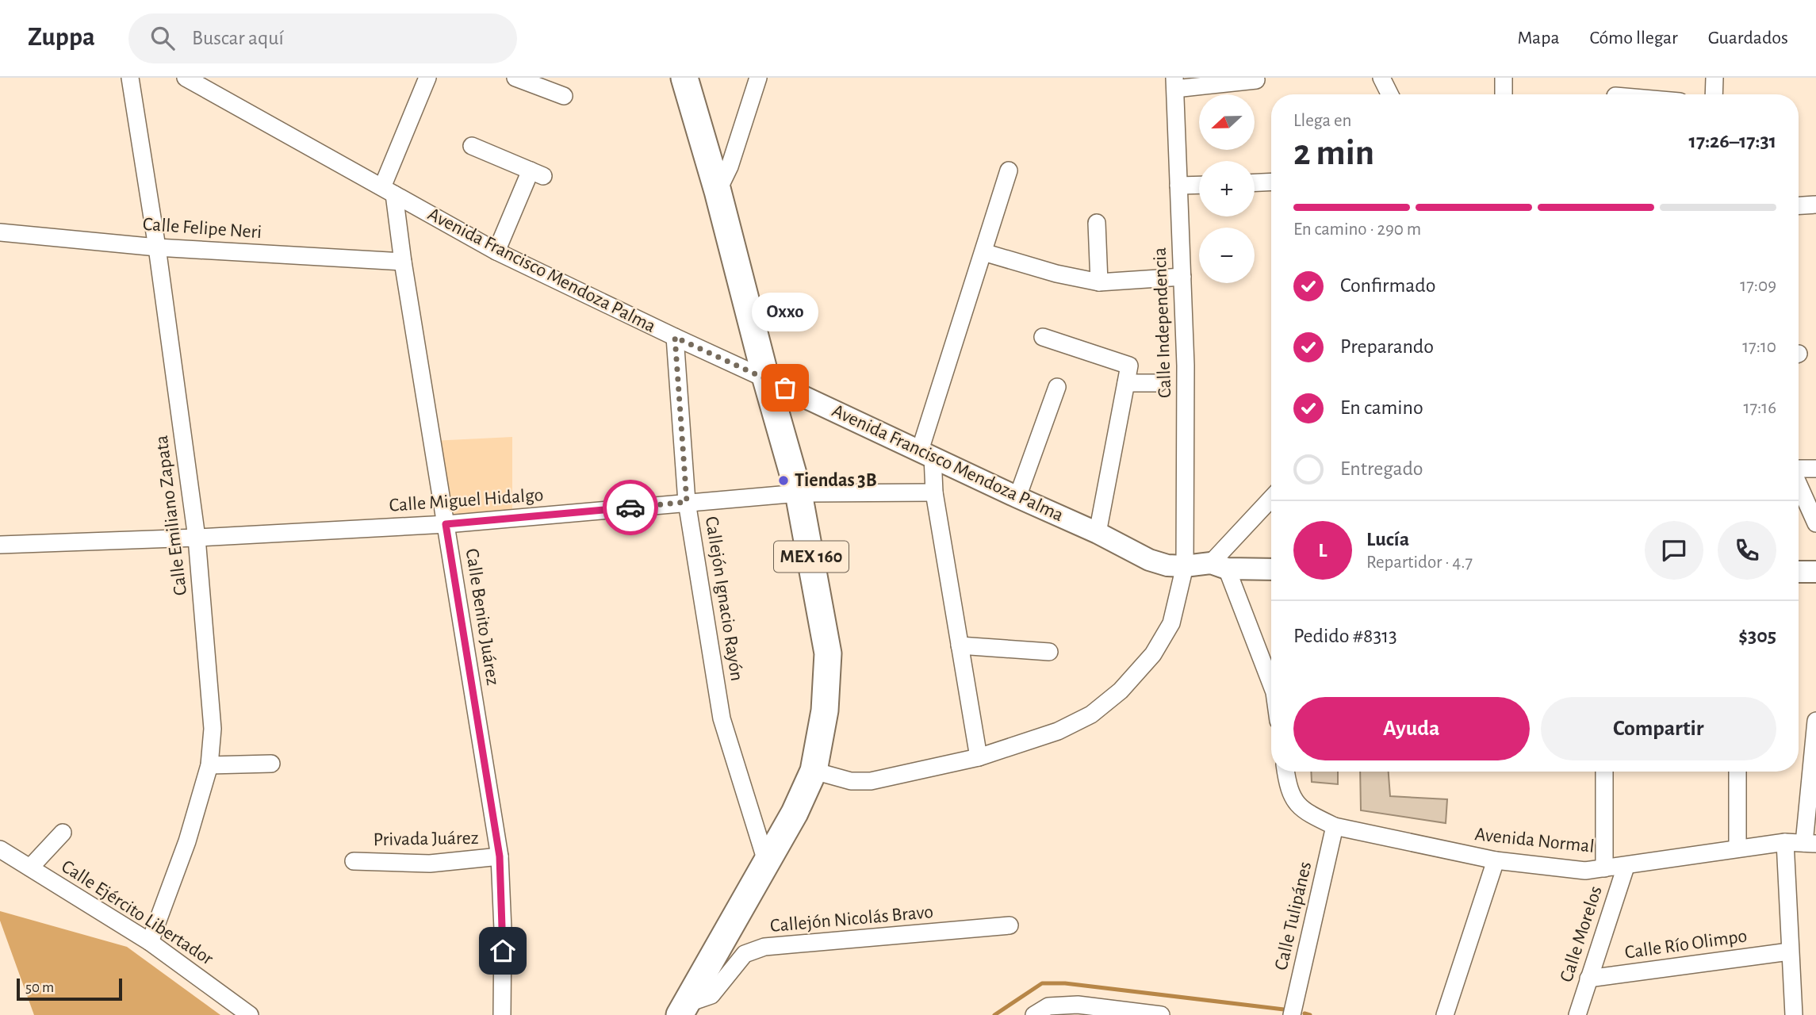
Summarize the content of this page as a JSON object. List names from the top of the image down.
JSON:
{
  "streets": {
    "main road": ["MEX 160"],
    "street": [
      "Calle Felipe Neri",
      "Avenida Francisco Mendoza Palma",
      "Calle Independencia",
      "Calle Miguel Hidalgo",
      "Calle Emiliano Zapata",
      "Callejón Ignacio Rayón",
      "Calle Benito Juárez",
      "Privada Juárez",
      "Avenida Normal",
      "Calle Ejército Libertador",
      "Calle Tulipánes",
      "Callejón Nicolás Bravo",
      "Calle Morelos",
      "Calle Río Olimpo"
    ]
  },
  "crossings": [
    ["Calle Felipe Neri", "Calle Emiliano Zapata"],
    ["Calle Felipe Neri", "Calle Benito Juárez"],
    ["Avenida Francisco Mendoza Palma", "Calle Independencia"],
    ["Avenida Francisco Mendoza Palma", "MEX 160"],
    ["Avenida Francisco Mendoza Palma", "Callejón Ignacio Rayón"],
    ["Avenida Francisco Mendoza Palma", "Calle Benito Juárez"],
    ["Calle Independencia", "MEX 160"],
    ["Calle Miguel Hidalgo", "Calle Emiliano Zapata"],
    ["Calle Miguel Hidalgo", "MEX 160"],
    ["Calle Miguel Hidalgo", "Callejón Ignacio Rayón"],
    ["Calle Miguel Hidalgo", "Calle Benito Juárez"],
    ["Calle Emiliano Zapata", "Calle Ejército Libertador"],
    ["MEX 160", "Callejón Ignacio Rayón"],
    ["MEX 160", "Callejón Nicolás Bravo"],
    ["Calle Benito Juárez", "Privada Juárez"],
    ["Avenida Normal", "Calle Tulipánes"],
    ["Avenida Normal", "Calle Morelos"],
    ["Calle Morelos", "Calle Río Olimpo"]
  ],
  "places": ["Oxxo", "Tiendas 3B"],
  "scale_bar": "50 m",
  "north": "left",
  "page": {
    "header": "Zuppa",
    "search": "Buscar aquí",
    "nav": ["Mapa", "Cómo llegar", "Guardados"],
    "map_buttons": ["+", "−"],
    "heading": ["2 min", "Llega en", "17:26–17:31"],
    "panel": [
      "Lucía",
      "Repartidor · 4.7",
      "Pedido #8313",
      "$305"
    ],
    "bar": "En camino · 290 m",
    "list": [
      ["Confirmado", "17:09"],
      ["Preparando", "17:10"],
      ["En camino", "17:16"],
      "Entregado"
    ],
    "bubble": "Oxxo",
    "round": "L",
    "buttons": ["Ayuda", "Compartir"],
    "scale": "50 m"
  }
}
